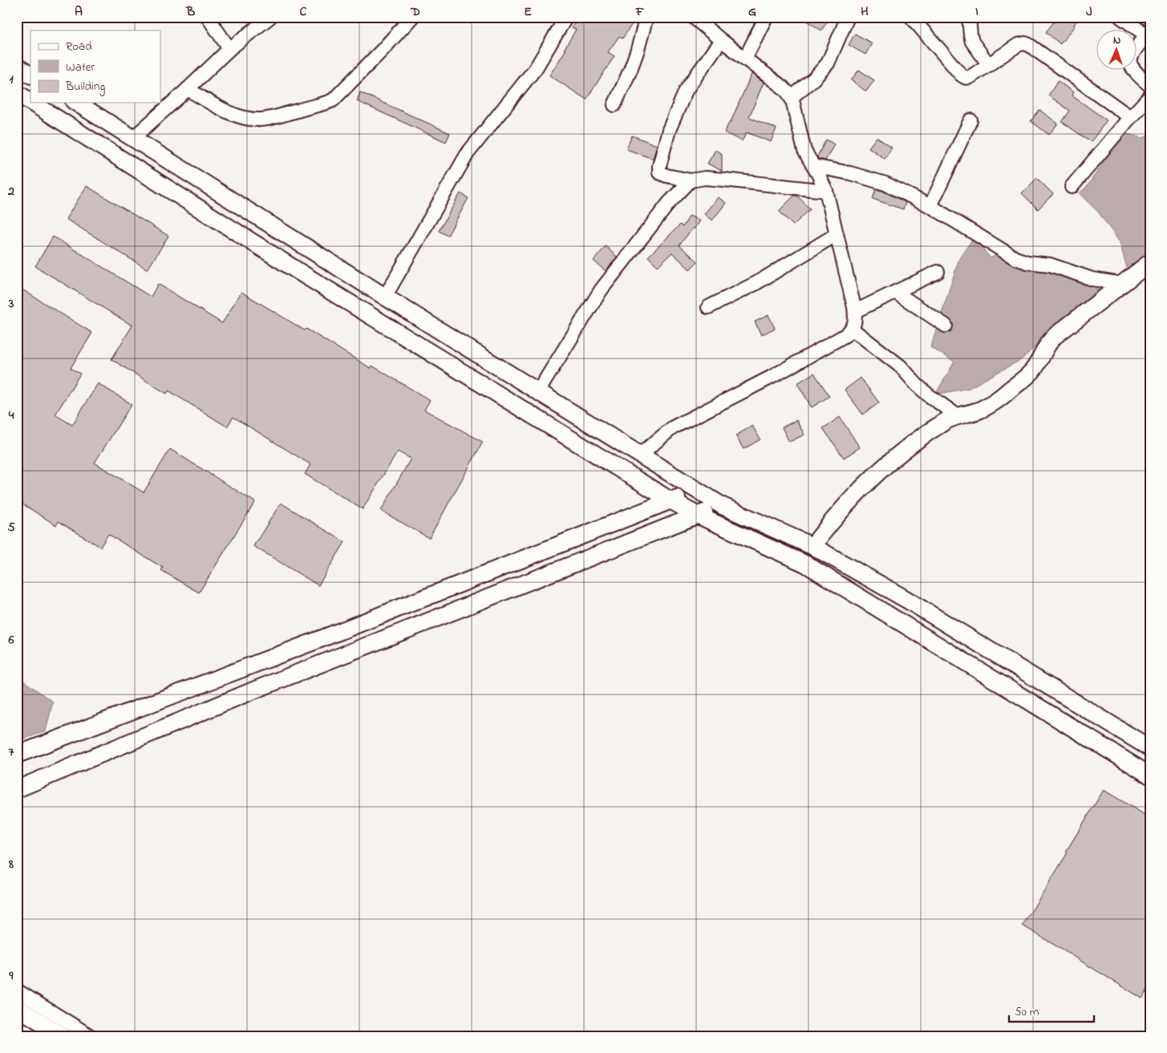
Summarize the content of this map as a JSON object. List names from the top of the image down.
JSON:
{
  "legend": ["Road", "Water", "Building"],
  "scale_bar": "50 m",
  "north": "top",
  "grid": {
    "columns": [
      "A",
      "B",
      "C",
      "D",
      "E",
      "F",
      "G",
      "H",
      "I",
      "J"
    ],
    "rows": [
      "1",
      "2",
      "3",
      "4",
      "5",
      "6",
      "7",
      "8",
      "9"
    ]
  }
}
